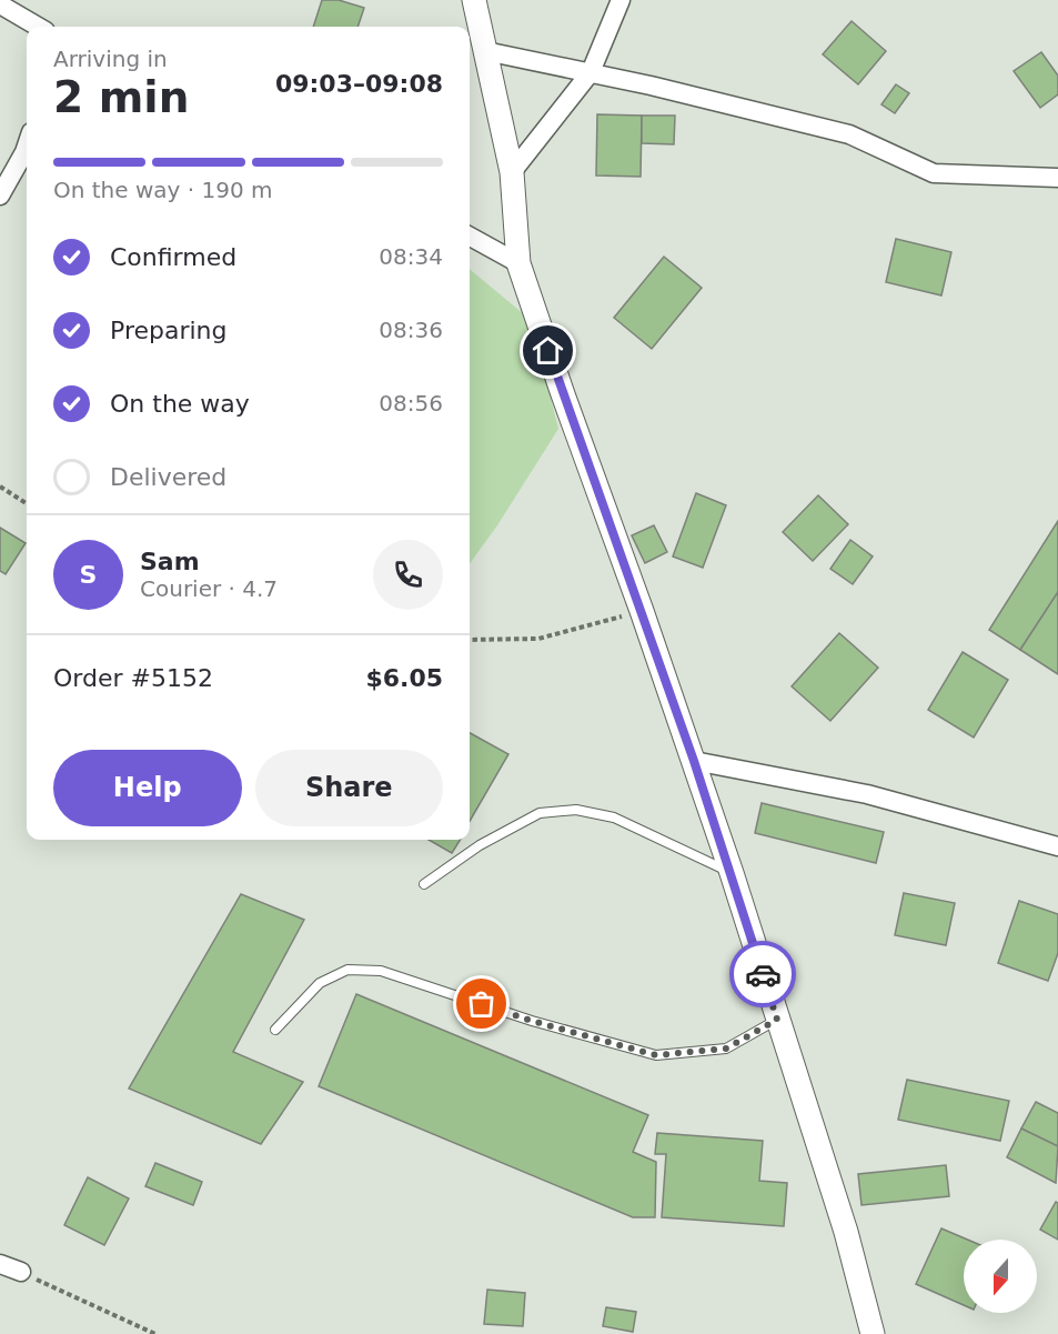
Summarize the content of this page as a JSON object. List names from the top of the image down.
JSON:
{
  "north": "bottom",
  "page": {
    "heading": ["2 min", "Arriving in", "09:03–09:08"],
    "panel": [
      "Sam",
      "Courier · 4.7",
      "Order #5152",
      "$6.05"
    ],
    "bar": "On the way · 190 m",
    "list": [
      ["Confirmed", "08:34"],
      ["Preparing", "08:36"],
      ["On the way", "08:56"],
      "Delivered"
    ],
    "round": "S",
    "buttons": ["Help", "Share"]
  }
}
